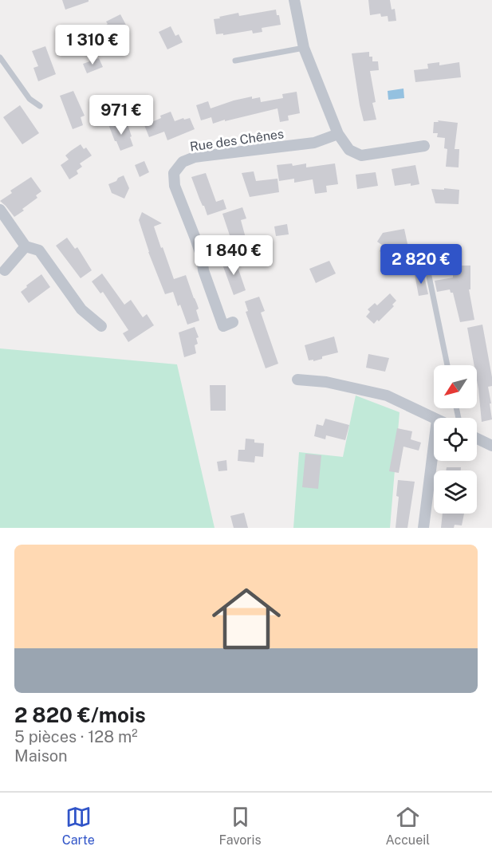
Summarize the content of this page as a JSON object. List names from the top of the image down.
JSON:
{
  "streets": {
    "street": ["Rue des Chênes"]
  },
  "north": "bottom left",
  "page": {
    "price": [
      "1 310 €",
      "971 €",
      "1 840 €",
      "2 820 €"
    ],
    "list": [
      {
        "name": "2 820 €/mois",
        "note": "5 pièces · 128 m² · Maison"
      }
    ],
    "tabs": ["Carte", "Favoris", "Accueil"]
  }
}
